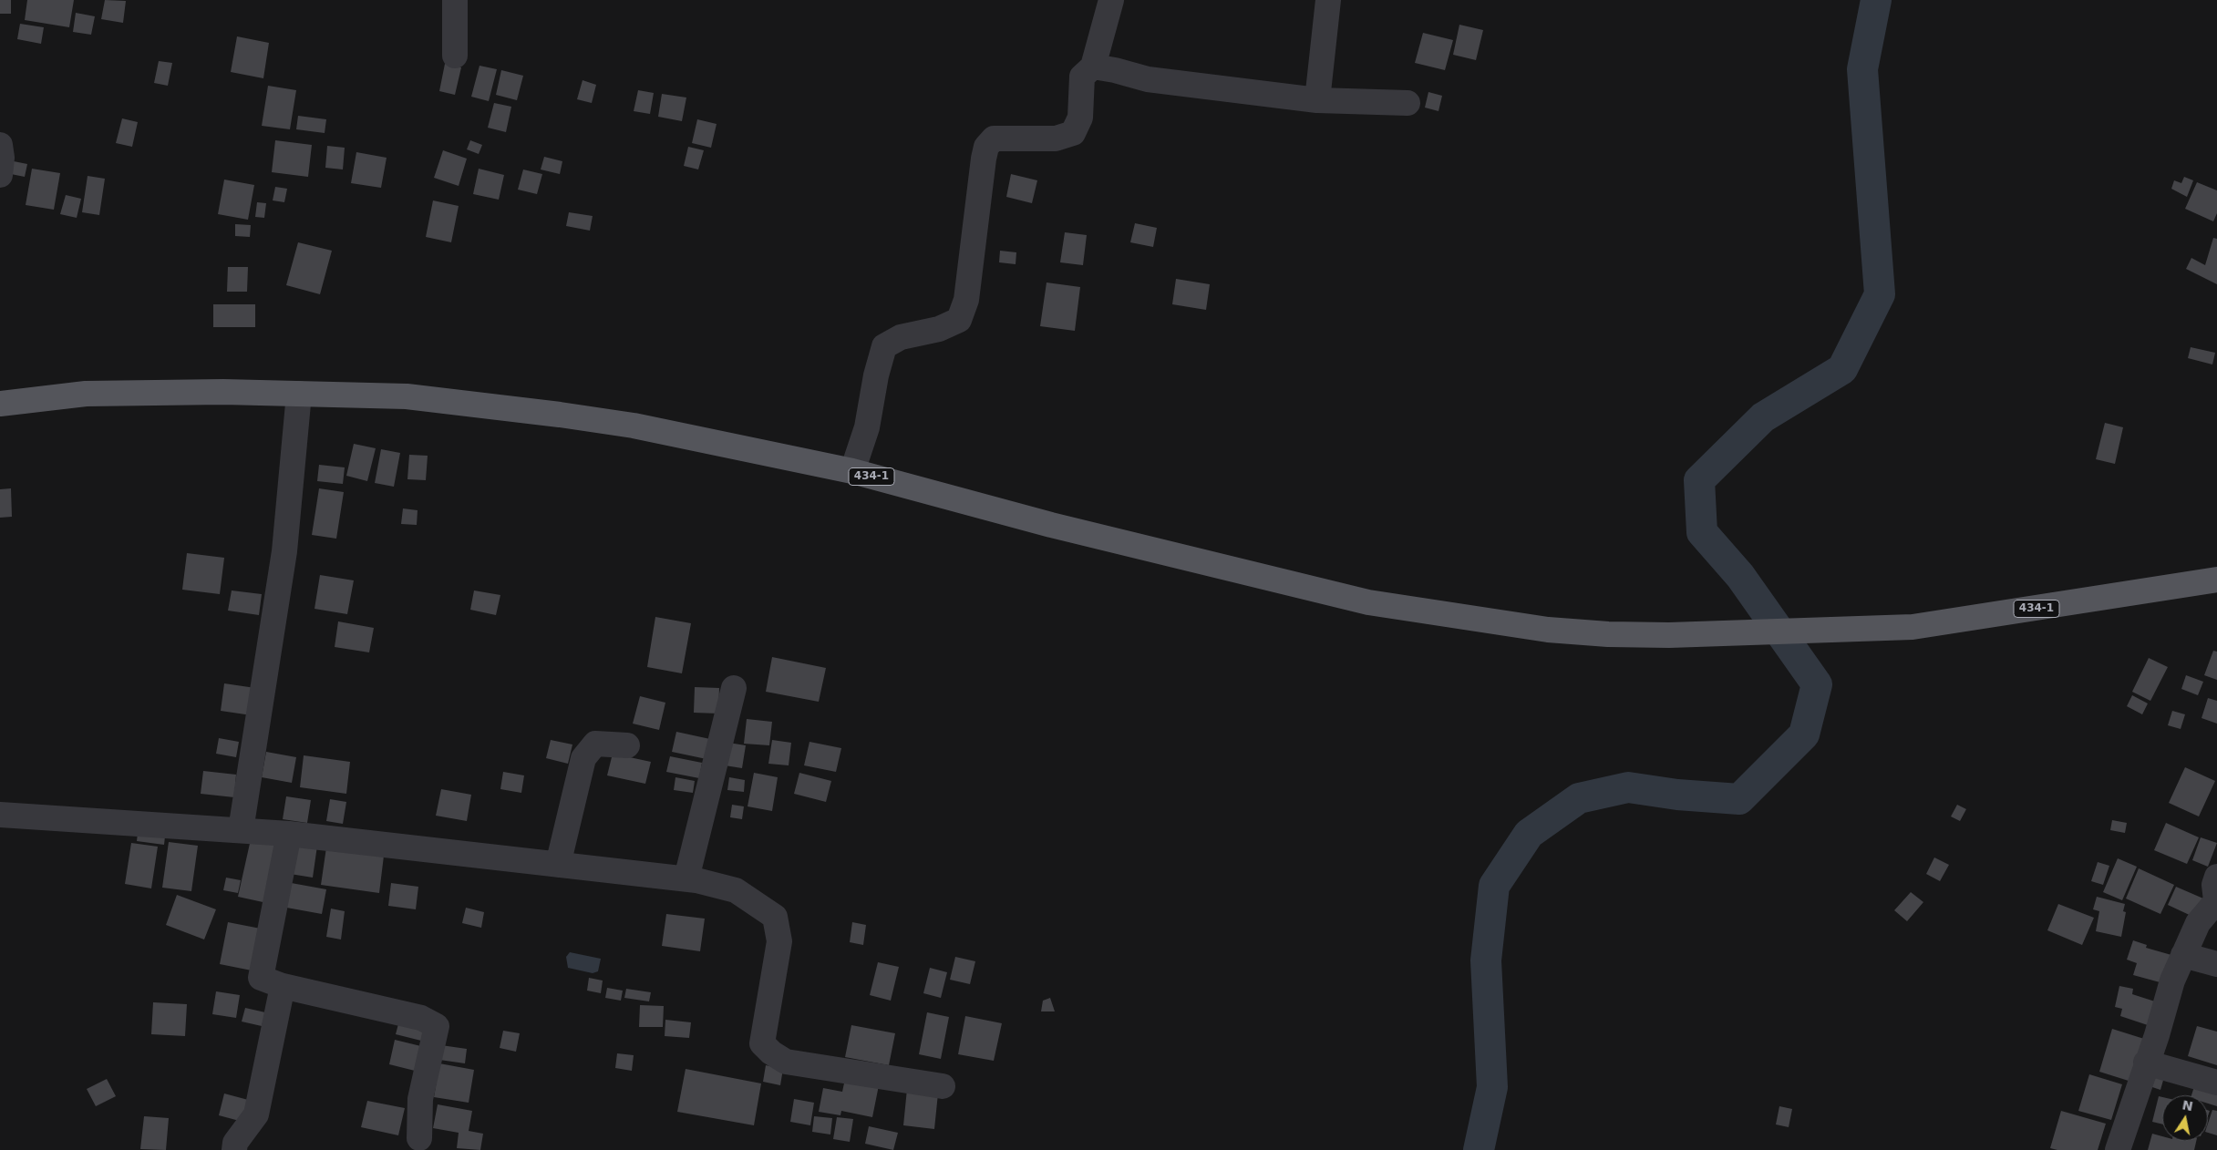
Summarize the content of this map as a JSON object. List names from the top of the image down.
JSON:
{
  "streets": {
    "main road": ["434-1"]
  },
  "north": "top"
}
